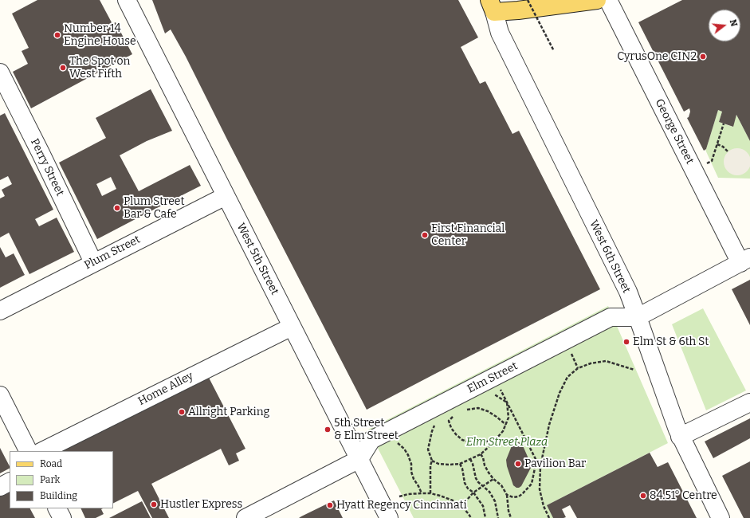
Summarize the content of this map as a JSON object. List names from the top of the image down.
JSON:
{
  "streets": {
    "street": [
      "George Street",
      "Perry Street",
      "Plum Street",
      "West 6th Street",
      "West 5th Street",
      "Elm Street",
      "Home Alley"
    ]
  },
  "crossings": [
    ["George Street", "Elm Street"],
    ["Perry Street", "Plum Street"],
    ["Plum Street", "West 5th Street"],
    ["West 6th Street", "Elm Street"],
    ["West 5th Street", "Elm Street"],
    ["West 5th Street", "Home Alley"]
  ],
  "parks": ["Elm Street Plaza"],
  "places": [
    "Number 14 Engine House",
    "CyrusOne CIN2",
    "The Spot on West Fifth",
    "Plum Street Bar & Cafe",
    "First Financial Center",
    "Elm St & 6th St",
    "Allright Parking",
    "5th Street & Elm Street",
    "Pavilion Bar",
    "84.51° Centre",
    "Hustler Express",
    "Hyatt Regency Cincinnati"
  ],
  "legend": ["Road", "Park", "Building"],
  "north": "right"
}
